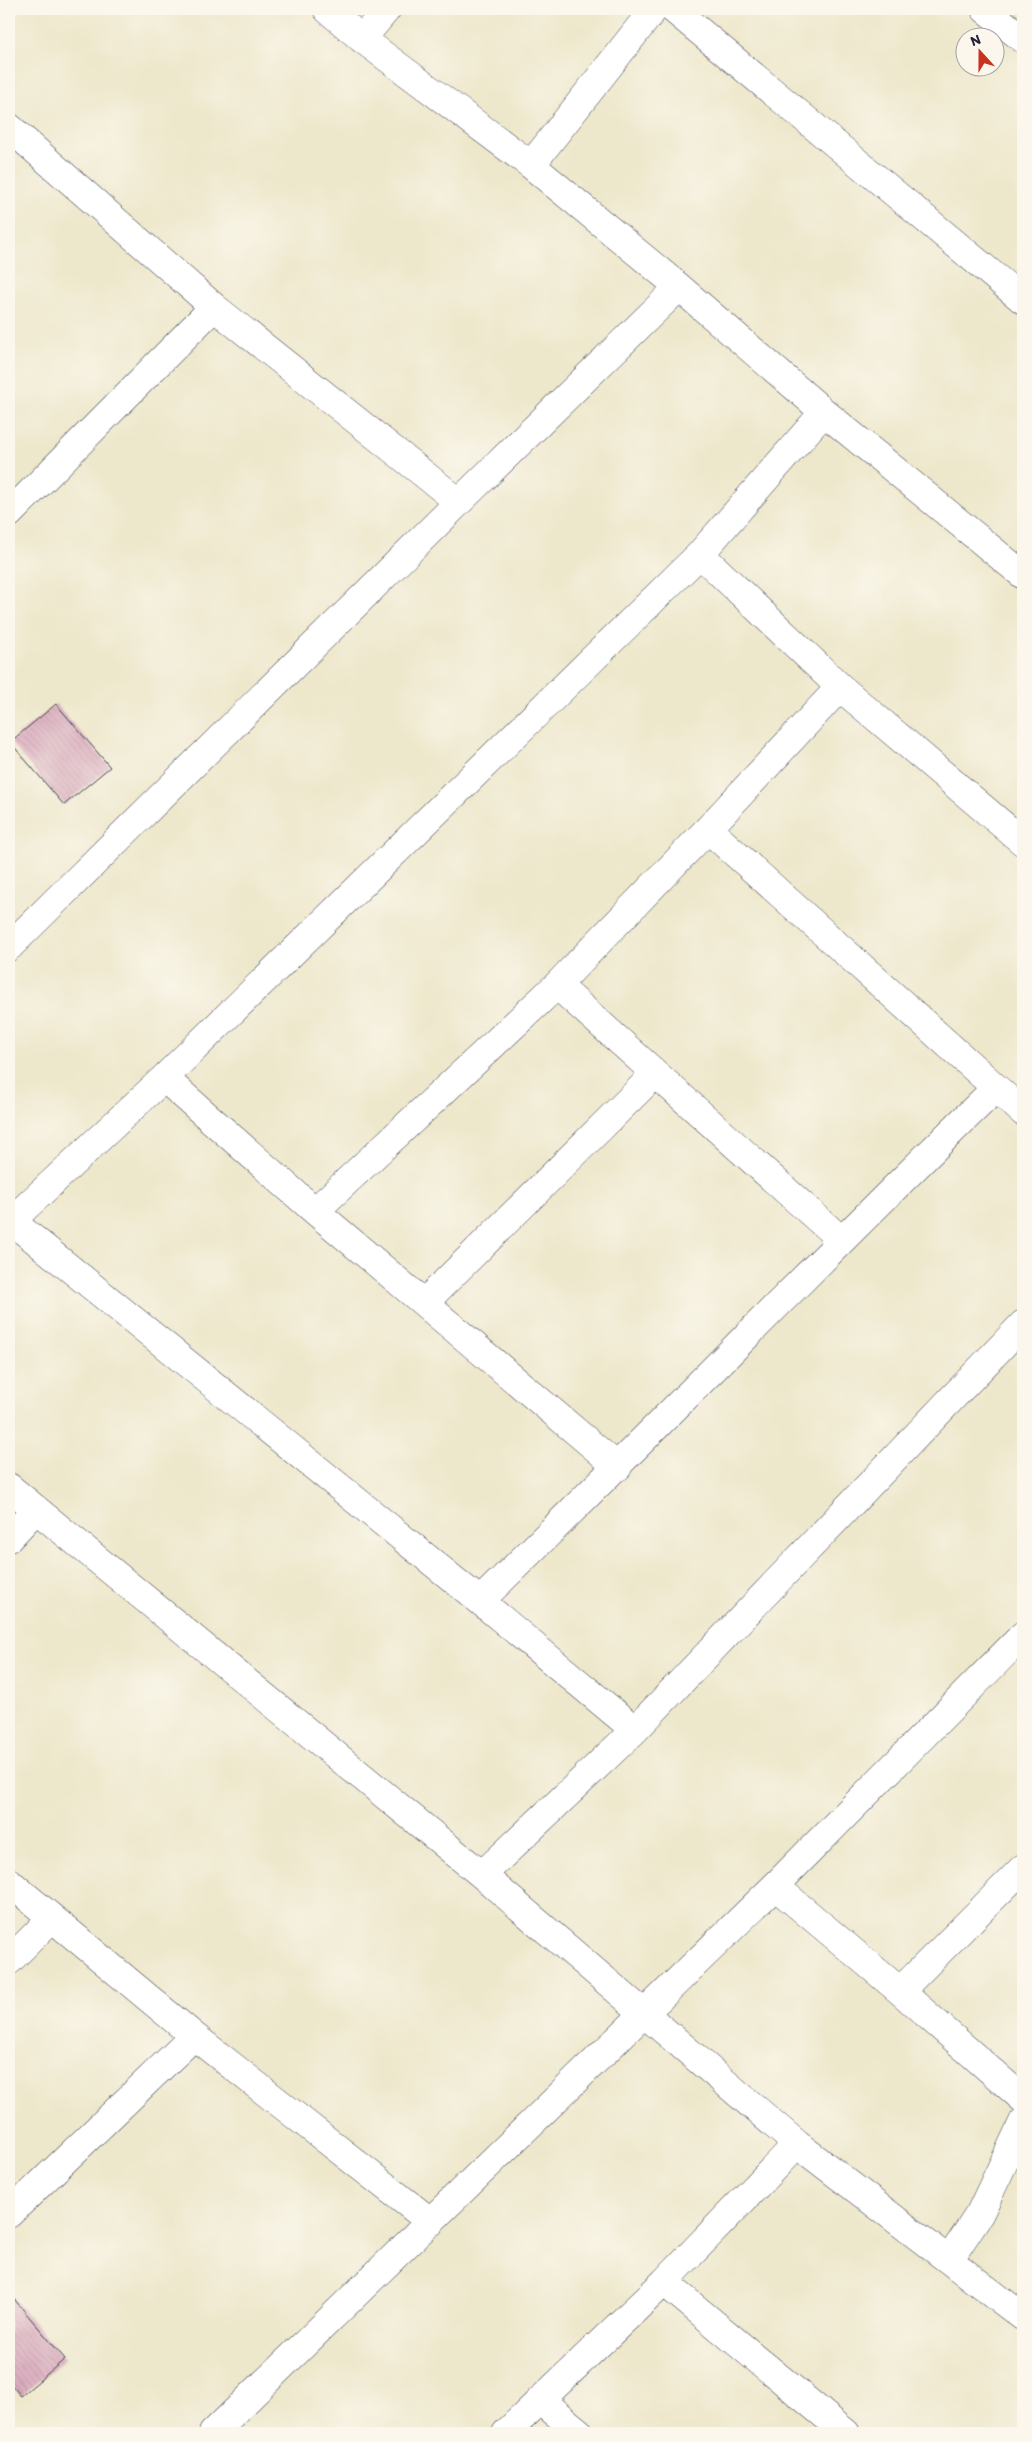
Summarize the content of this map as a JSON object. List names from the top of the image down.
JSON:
{
  "north": "top"
}
